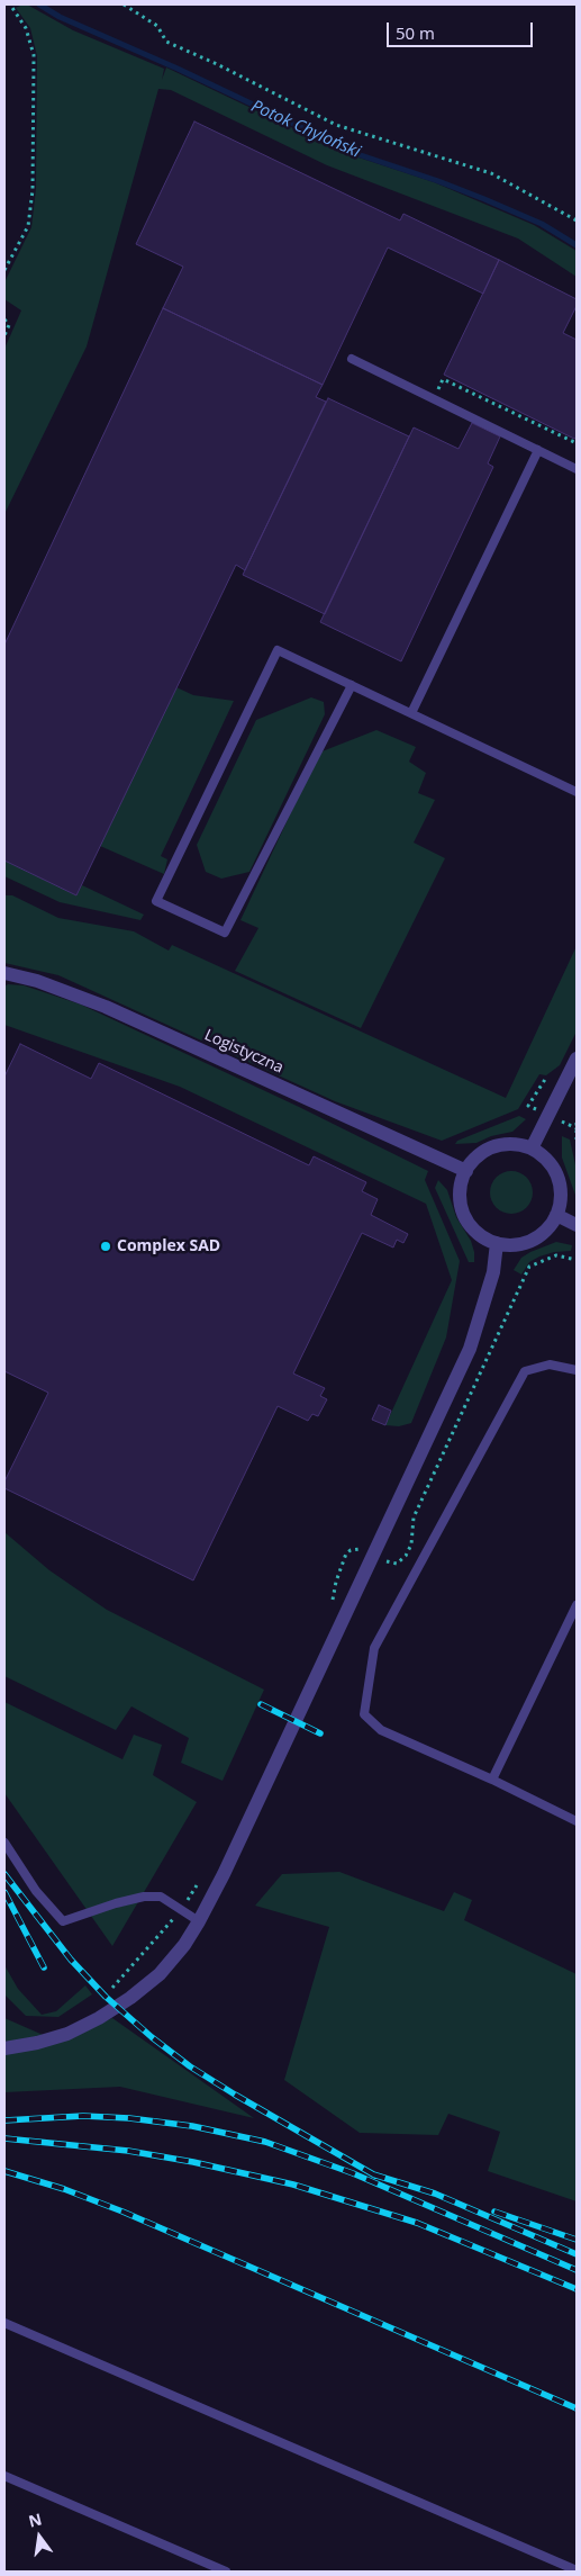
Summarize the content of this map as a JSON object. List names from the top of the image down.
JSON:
{
  "streets": {
    "street": ["Logistyczna"]
  },
  "water": ["Potok Chyloński"],
  "places": ["Complex SAD"],
  "scale_bar": "50 m",
  "north": "top"
}
